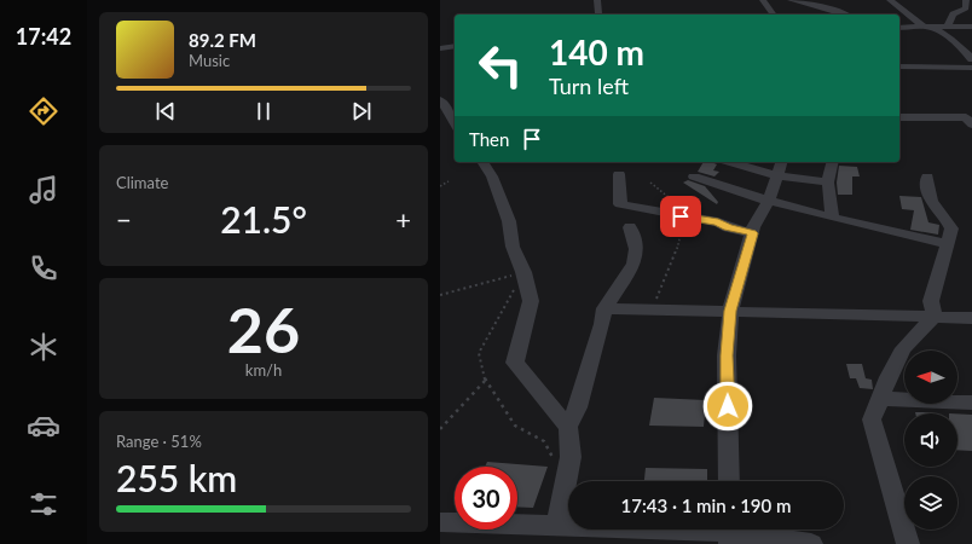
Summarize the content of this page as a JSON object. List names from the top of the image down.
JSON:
{
  "north": "left",
  "page": {
    "tabs": "17:42",
    "turn": ["140 m", "Turn left"],
    "song": ["89.2 FM", "Music"],
    "then": "Then",
    "tile": [
      "Climate",
      ["26", "km/h"],
      ["Range · 51%", "255 km"]
    ],
    "heat": ["−", "21.5°", "+"],
    "limit": "30",
    "trip": "17:43 · 1 min · 190 m"
  }
}
